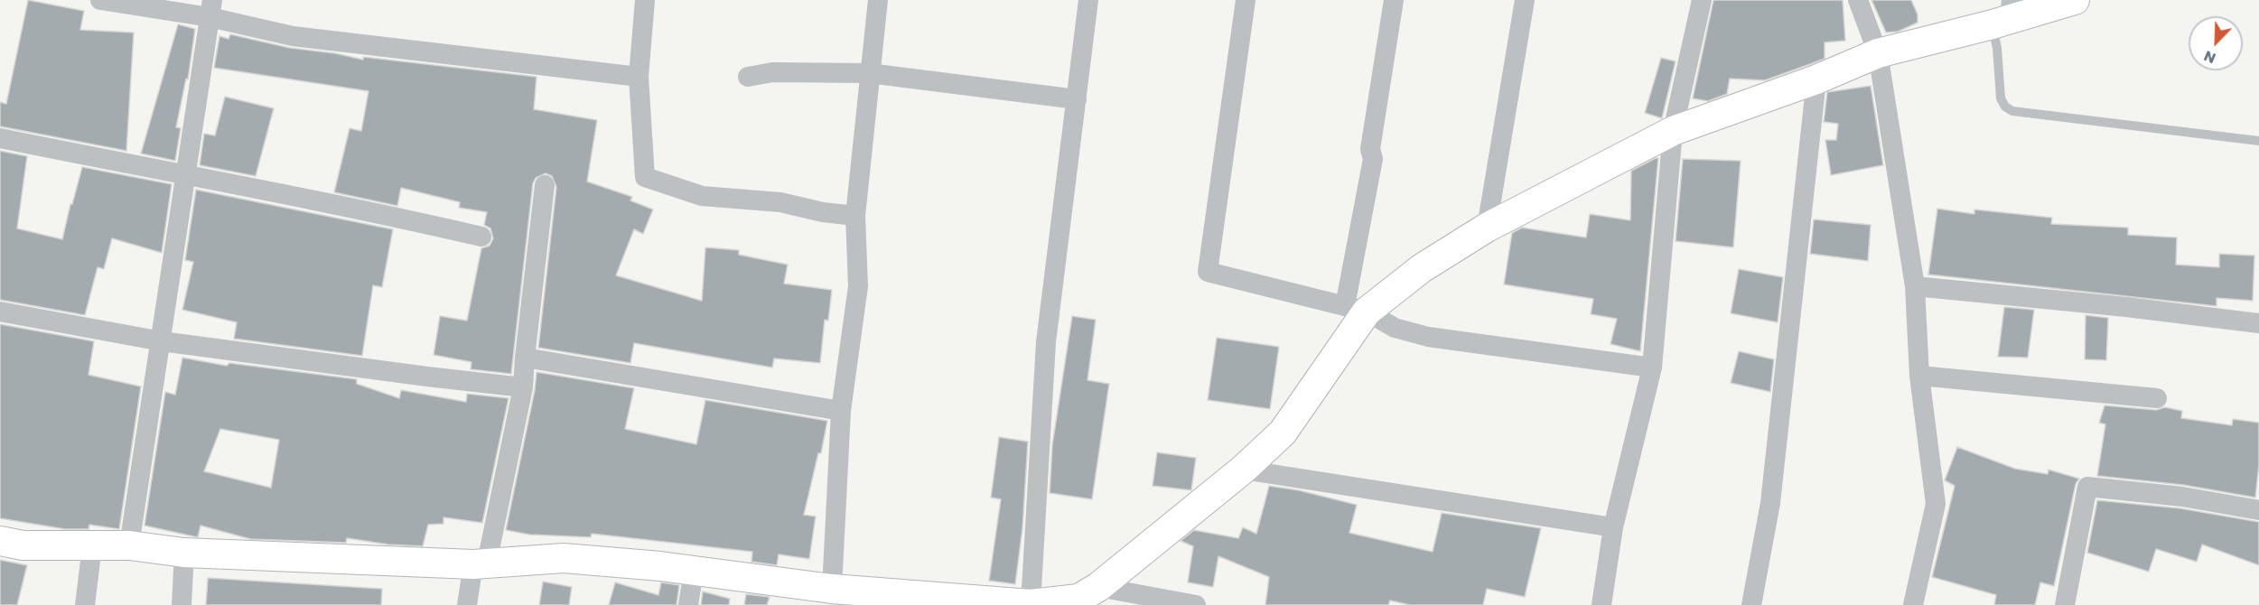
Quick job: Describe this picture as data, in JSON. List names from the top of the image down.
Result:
{
  "north": "bottom left"
}
